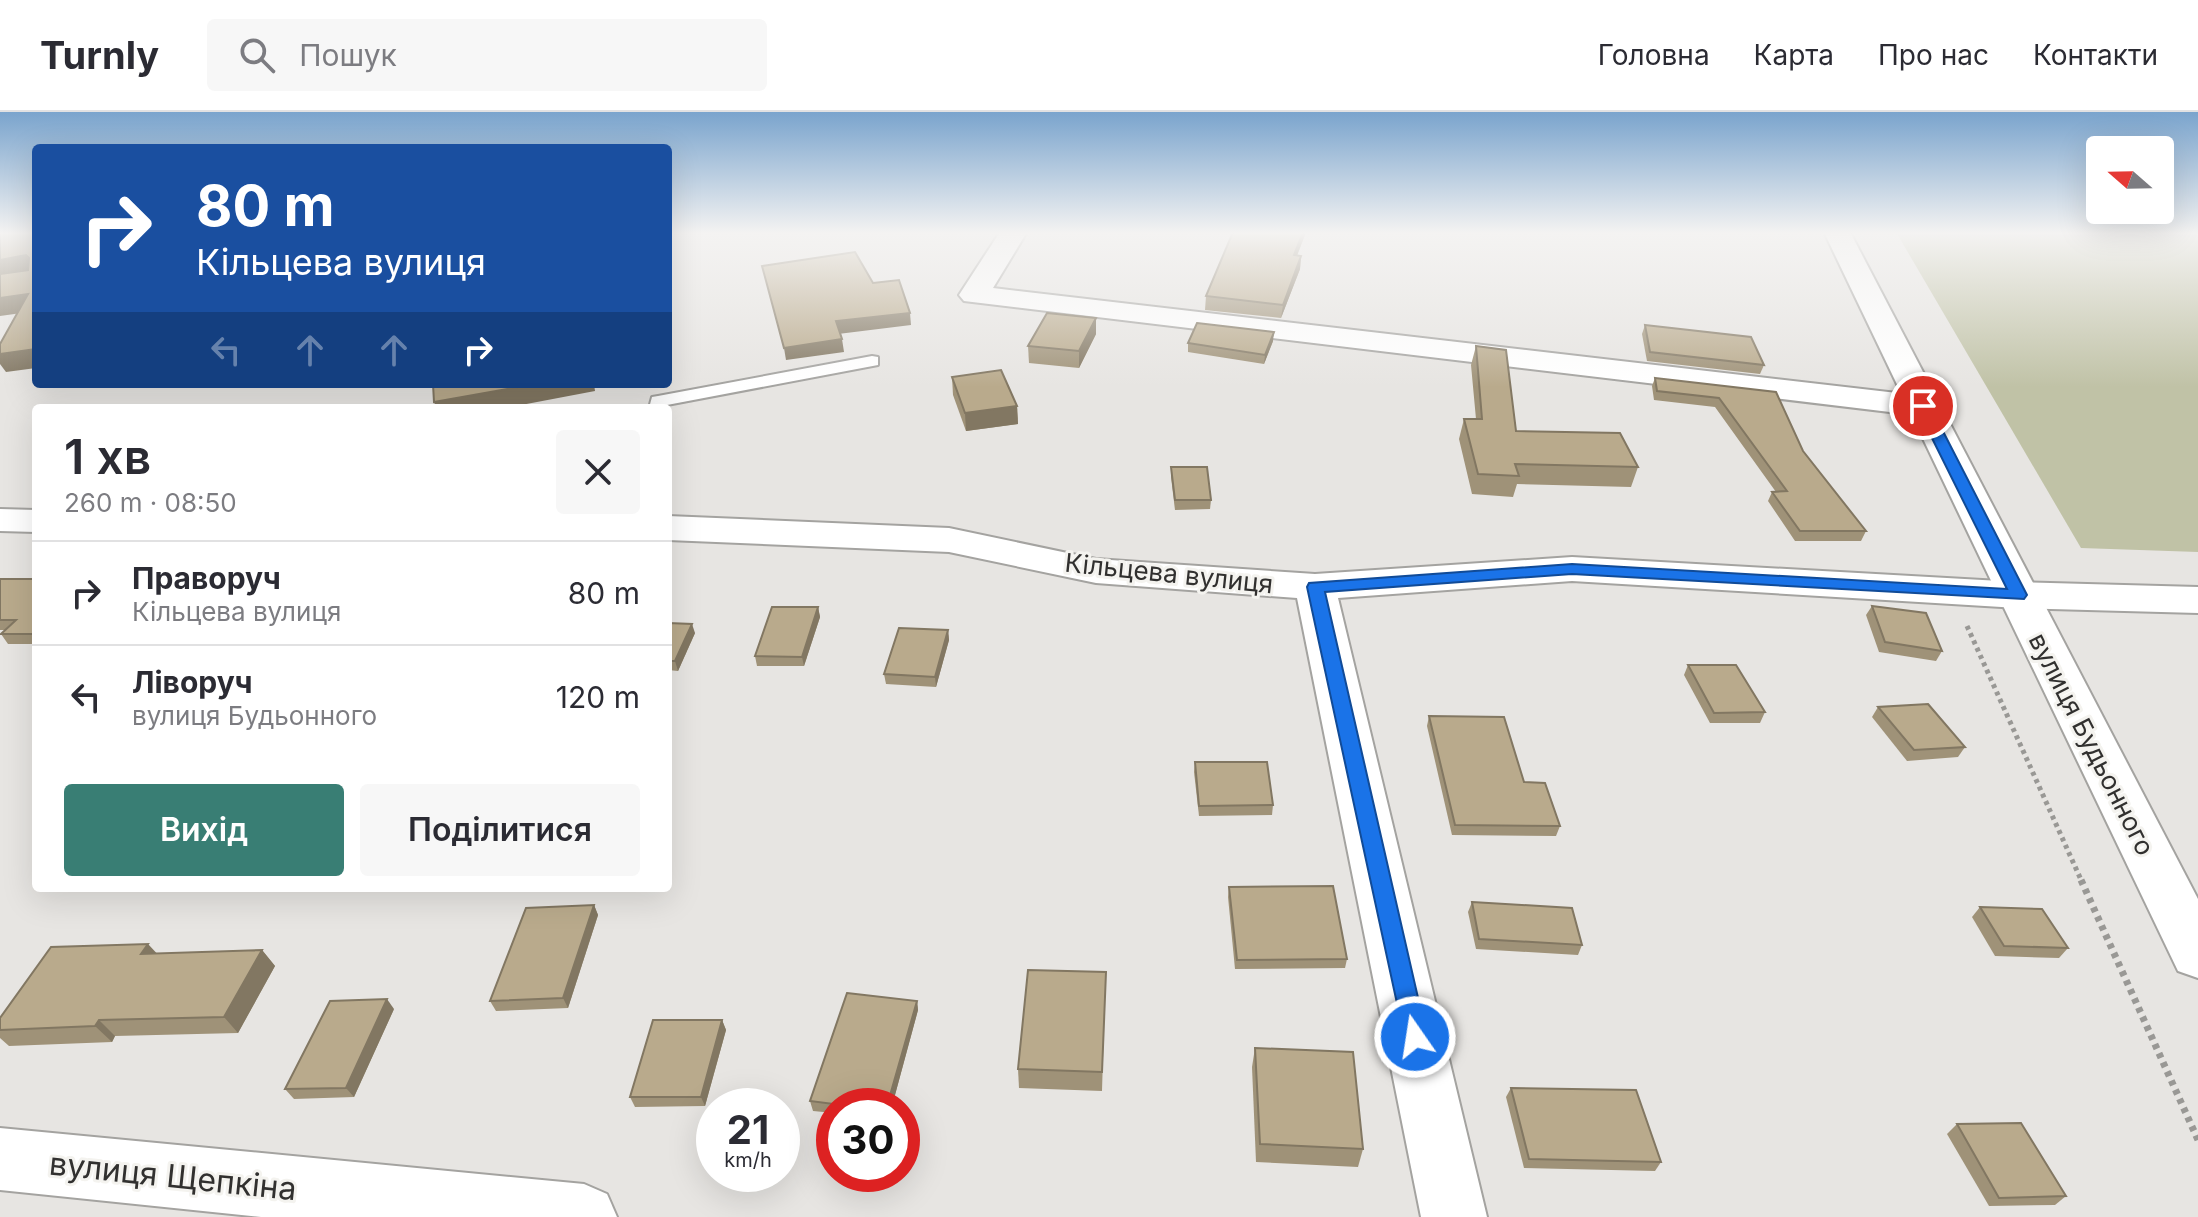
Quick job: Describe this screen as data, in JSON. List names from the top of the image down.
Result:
{
  "streets": {
    "street": ["Кільцева вулиця", "вулиця Будьонного", "вулиця Щепкіна"]
  },
  "crossings": [
    ["Кільцева вулиця", "вулиця Будьонного"]
  ],
  "north": "left",
  "page": {
    "header": "Turnly",
    "search": "Пошук",
    "nav": [
      "Головна",
      "Карта",
      "Про нас",
      "Контакти"
    ],
    "turn": ["80 m", "Кільцева вулиця"],
    "heading": ["1 хв", "260 m · 08:50"],
    "list": [
      {
        "name": "Праворуч",
        "note": "Кільцева вулиця",
        "value": "80 m"
      },
      {
        "name": "Ліворуч",
        "note": "вулиця Будьонного",
        "value": "120 m"
      }
    ],
    "buttons": ["Вихід", "Поділитися"],
    "speed": "21 km/h",
    "limit": "30"
  }
}
